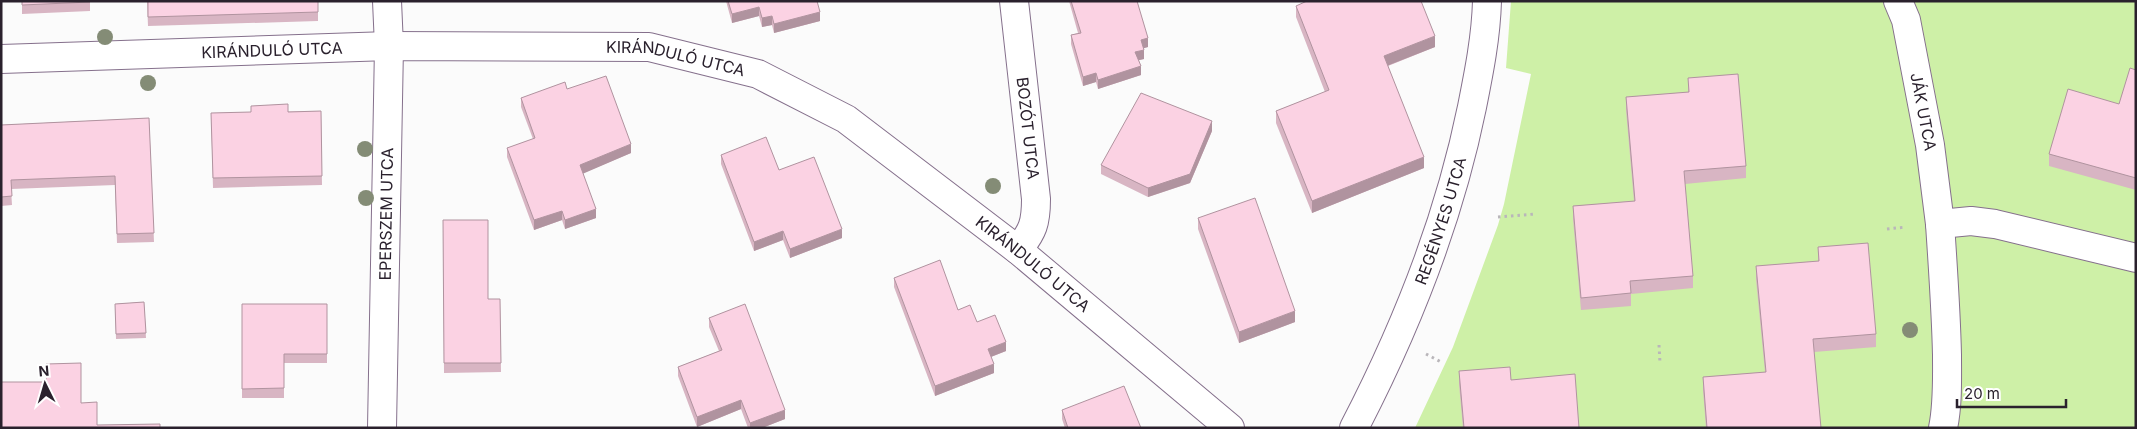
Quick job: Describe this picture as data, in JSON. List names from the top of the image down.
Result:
{
  "streets": {
    "street": [
      "KIRÁNDULÓ UTCA",
      "JÁK UTCA",
      "BOZÓT UTCA",
      "EPERSZEM UTCA",
      "REGÉNYES UTCA"
    ]
  },
  "crossings": [
    ["KIRÁNDULÓ UTCA", "BOZÓT UTCA"],
    ["KIRÁNDULÓ UTCA", "EPERSZEM UTCA"]
  ],
  "scale_bar": "20 m",
  "north": "top"
}
